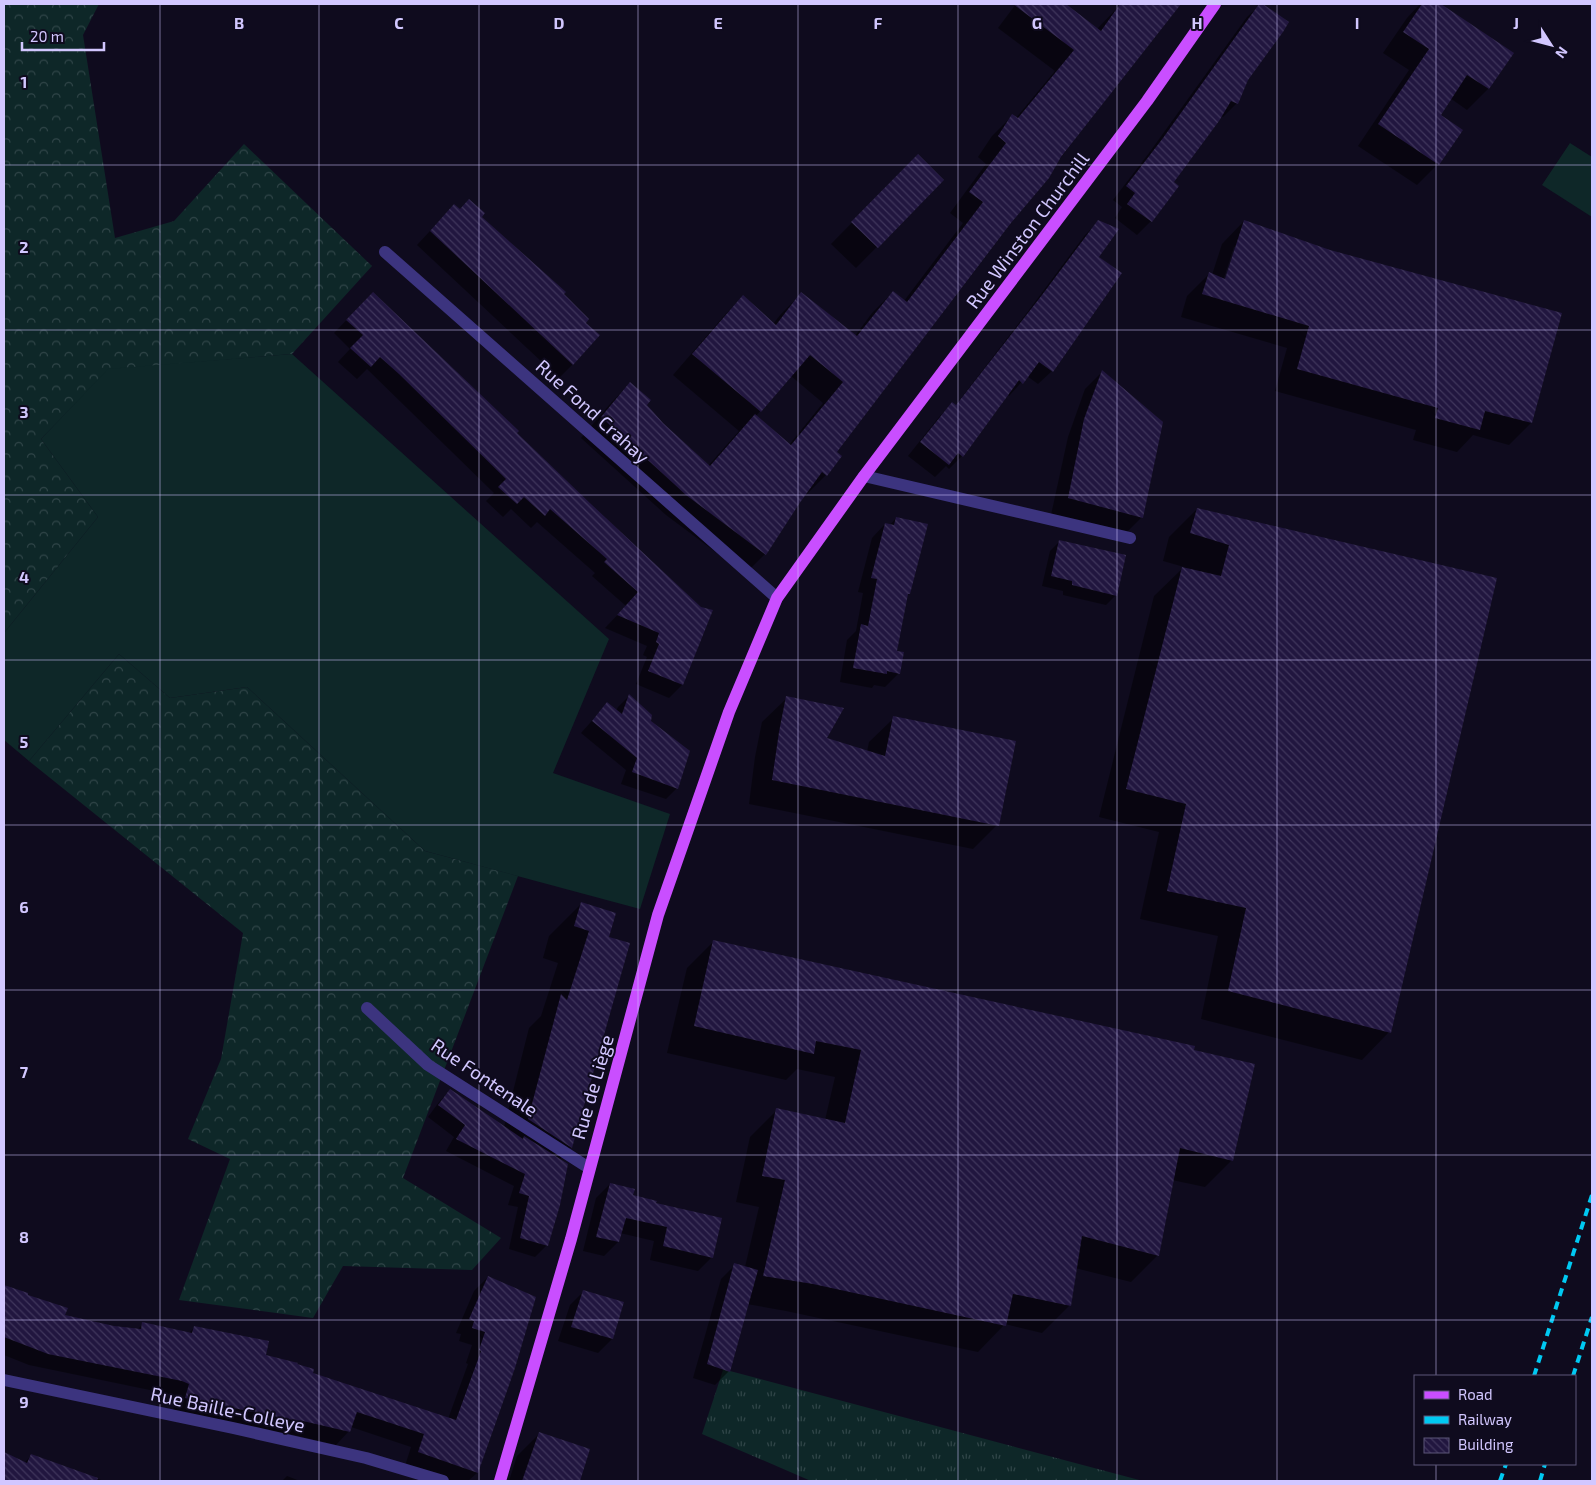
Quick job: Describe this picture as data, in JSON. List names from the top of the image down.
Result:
{
  "streets": {
    "main road": ["Rue Winston Churchill", "Rue de Liège"],
    "street": ["Rue Fond Crahay", "Rue Fontenale", "Rue Baille-Colleye"]
  },
  "crossings": [
    ["Rue Winston Churchill", "Rue Fond Crahay"],
    ["Rue Winston Churchill", "Rue de Liège"],
    ["Rue Fontenale", "Rue de Liège"]
  ],
  "legend": ["Road", "Railway", "Building"],
  "scale_bar": "20 m",
  "north": "bottom right",
  "grid": {
    "columns": [
      "B",
      "C",
      "D",
      "E",
      "F",
      "G",
      "H",
      "I",
      "J"
    ],
    "rows": [
      "1",
      "2",
      "3",
      "4",
      "5",
      "6",
      "7",
      "8",
      "9"
    ]
  }
}
